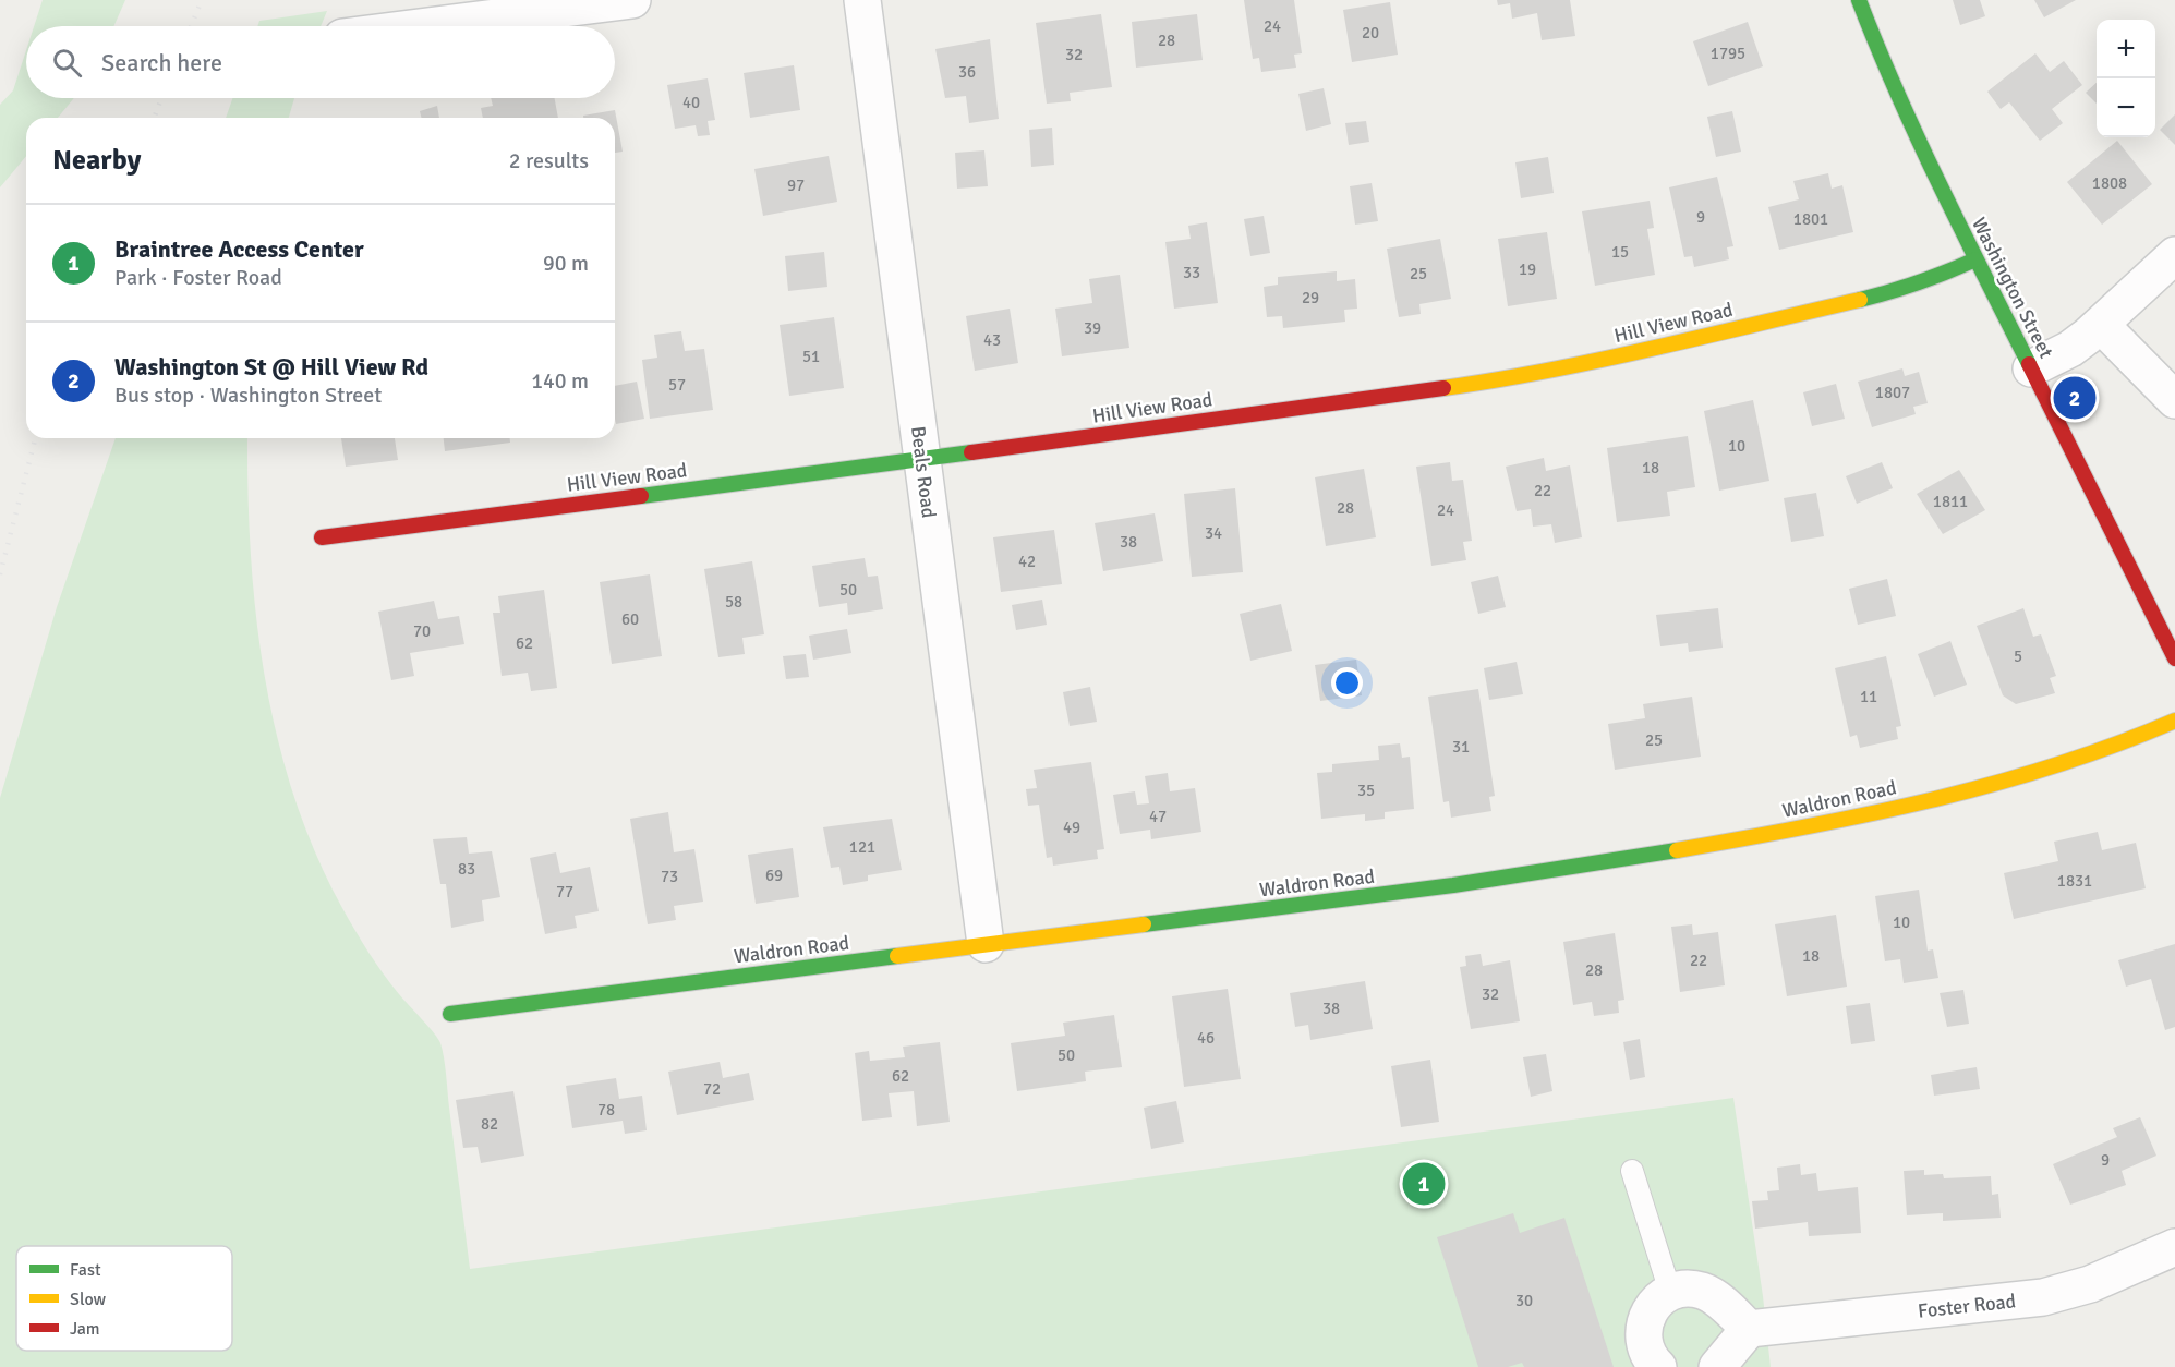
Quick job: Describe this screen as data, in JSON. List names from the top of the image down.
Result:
{
  "streets": {
    "street": [
      "Washington Street",
      "Hill View Road",
      "Beals Road",
      "Waldron Road",
      "Foster Road"
    ]
  },
  "crossings": [
    ["Washington Street", "Hill View Road"],
    ["Hill View Road", "Beals Road"],
    ["Beals Road", "Waldron Road"]
  ],
  "house_numbers": [
    "24",
    "20",
    "28",
    "1795",
    "32",
    "36",
    "40",
    "1808",
    "97",
    "9",
    "1801",
    "15",
    "19",
    "33",
    "25",
    "29",
    "39",
    "43",
    "51",
    "57",
    "1807",
    "10",
    "18",
    "22",
    "1811",
    "28",
    "24",
    "34",
    "38",
    "42",
    "50",
    "58",
    "60",
    "70",
    "62",
    "5",
    "11",
    "25",
    "31",
    "35",
    "47",
    "49",
    "121",
    "83",
    "69",
    "73",
    "1831",
    "77",
    "10",
    "18",
    "22",
    "28",
    "32",
    "38",
    "46",
    "50",
    "62",
    "72",
    "78",
    "82",
    "9",
    "30"
  ],
  "legend": ["Fast", "Slow", "Jam"],
  "page": {
    "map_buttons": ["+", "−"],
    "search": "Search here",
    "heading": ["Nearby", "2 results"],
    "list": [
      {
        "mark": "1",
        "name": "Braintree Access Center",
        "note": "Park · Foster Road",
        "value": "90 m"
      },
      {
        "mark": "2",
        "name": "Washington St @ Hill View Rd",
        "note": "Bus stop · Washington Street",
        "value": "140 m"
      }
    ],
    "pins": ["2", "1"]
  }
}
